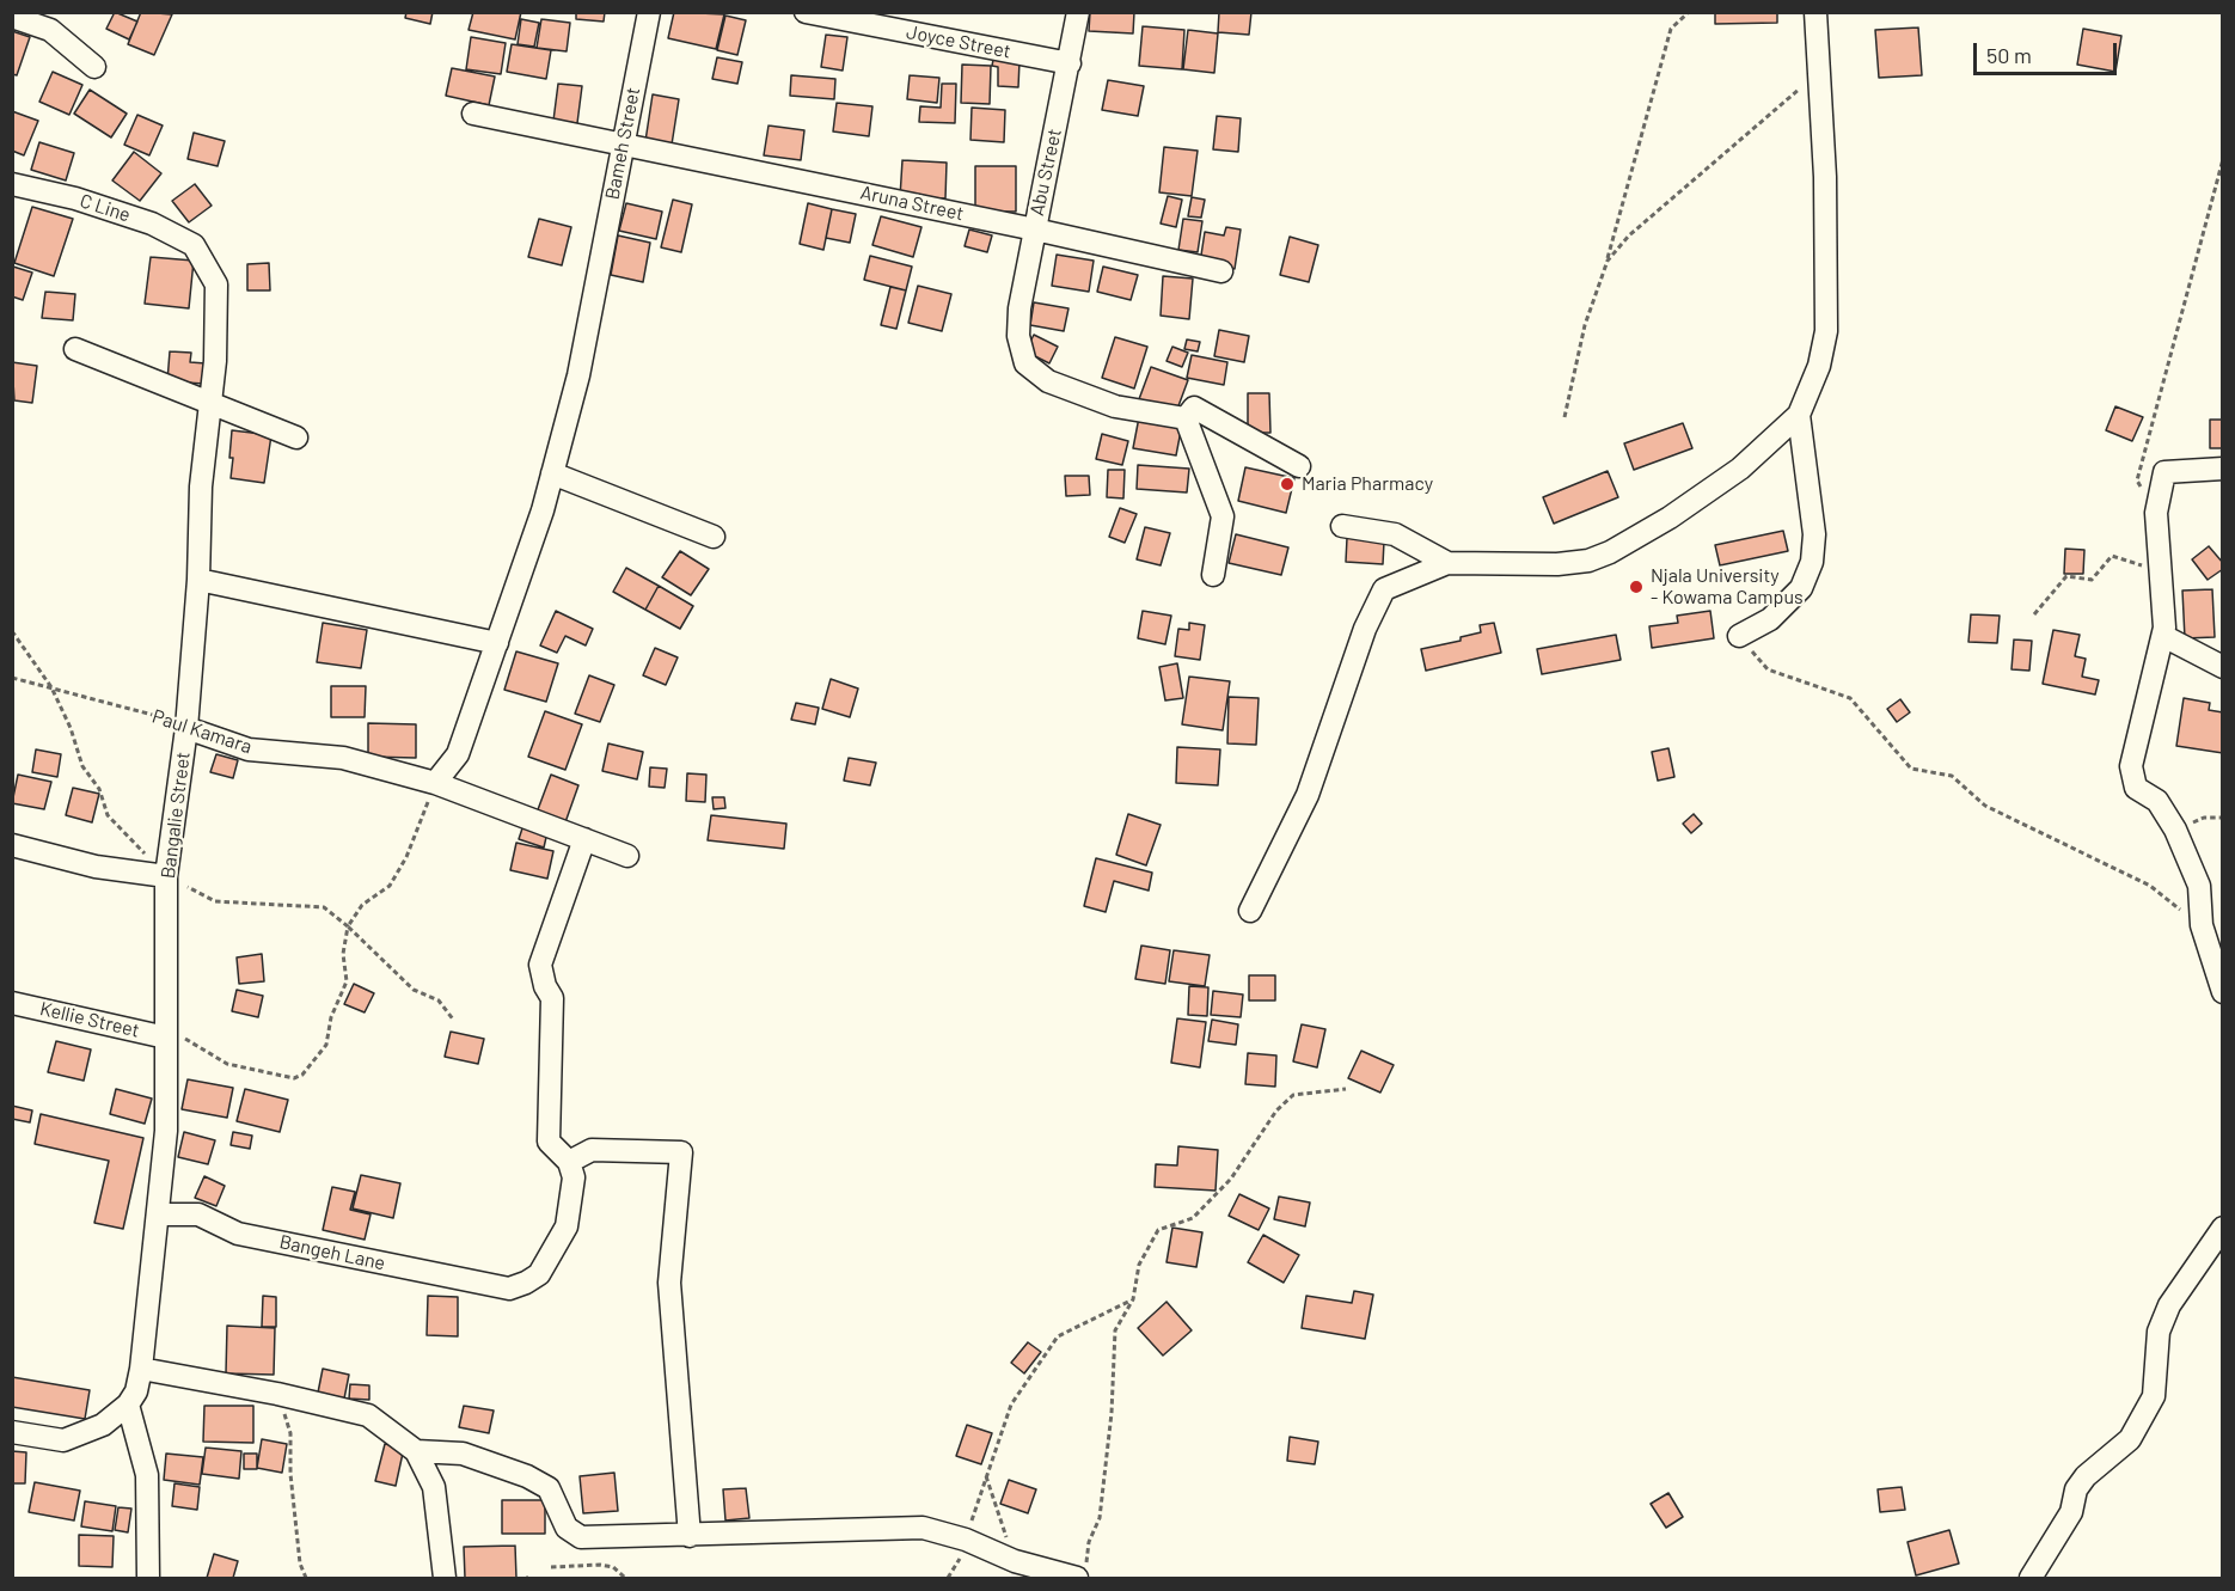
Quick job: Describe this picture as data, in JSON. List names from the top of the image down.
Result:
{
  "streets": {
    "street": [
      "Joyce Street",
      "Bameh Street",
      "Abu Street",
      "Aruna Street",
      "C Line",
      "Paul Kamara",
      "Bangalie Street",
      "Kellie Street",
      "Bangeh Lane"
    ]
  },
  "crossings": [
    ["Joyce Street", "Abu Street"],
    ["Bameh Street", "Aruna Street"],
    ["Bameh Street", "Paul Kamara"],
    ["Abu Street", "Aruna Street"],
    ["C Line", "Bangalie Street"],
    ["Paul Kamara", "Bangalie Street"],
    ["Bangalie Street", "Kellie Street"],
    ["Bangalie Street", "Bangeh Lane"]
  ],
  "places": ["Maria Pharmacy", "Njala University - Kowama Campus"],
  "scale_bar": "50 m"
}
